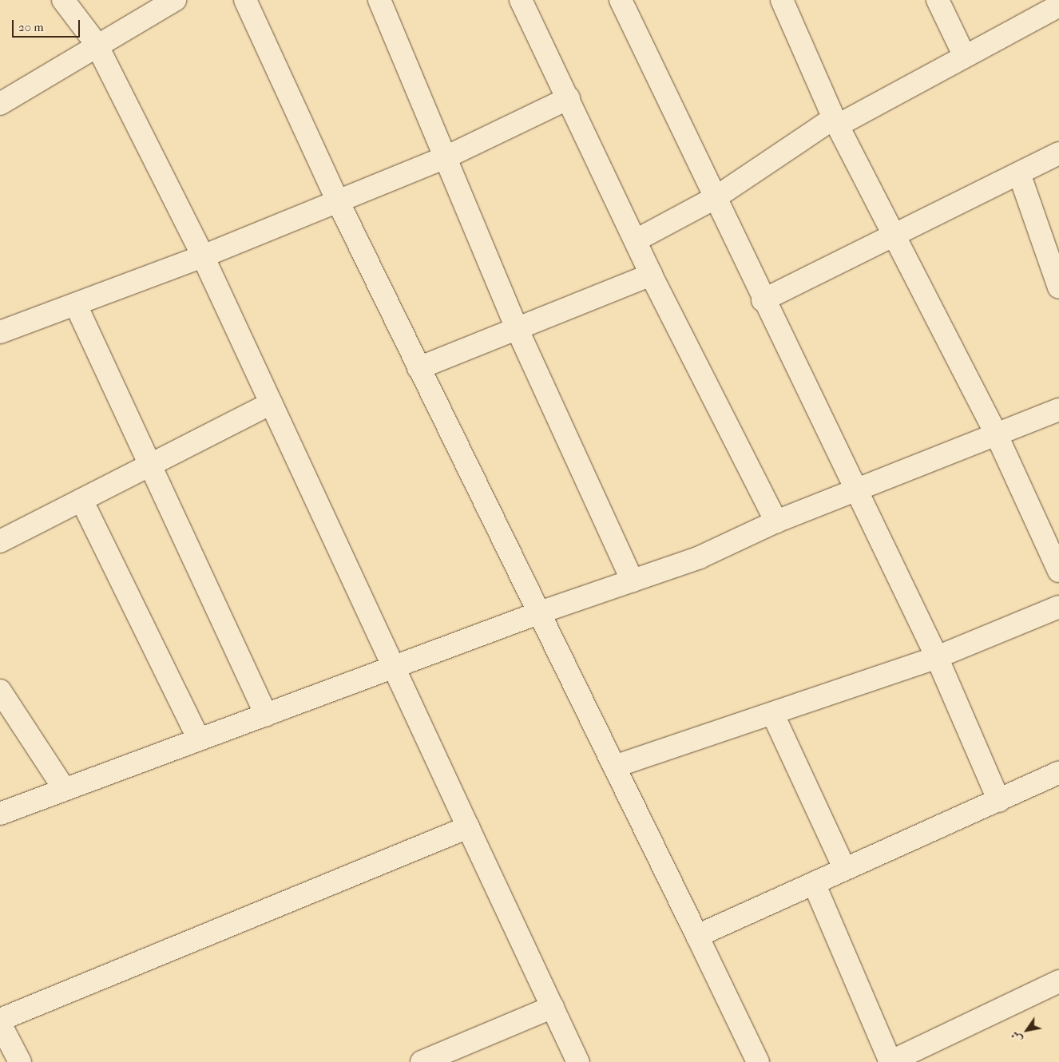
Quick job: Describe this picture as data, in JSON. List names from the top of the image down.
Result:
{
  "scale_bar": "20 m",
  "north": "bottom left"
}
